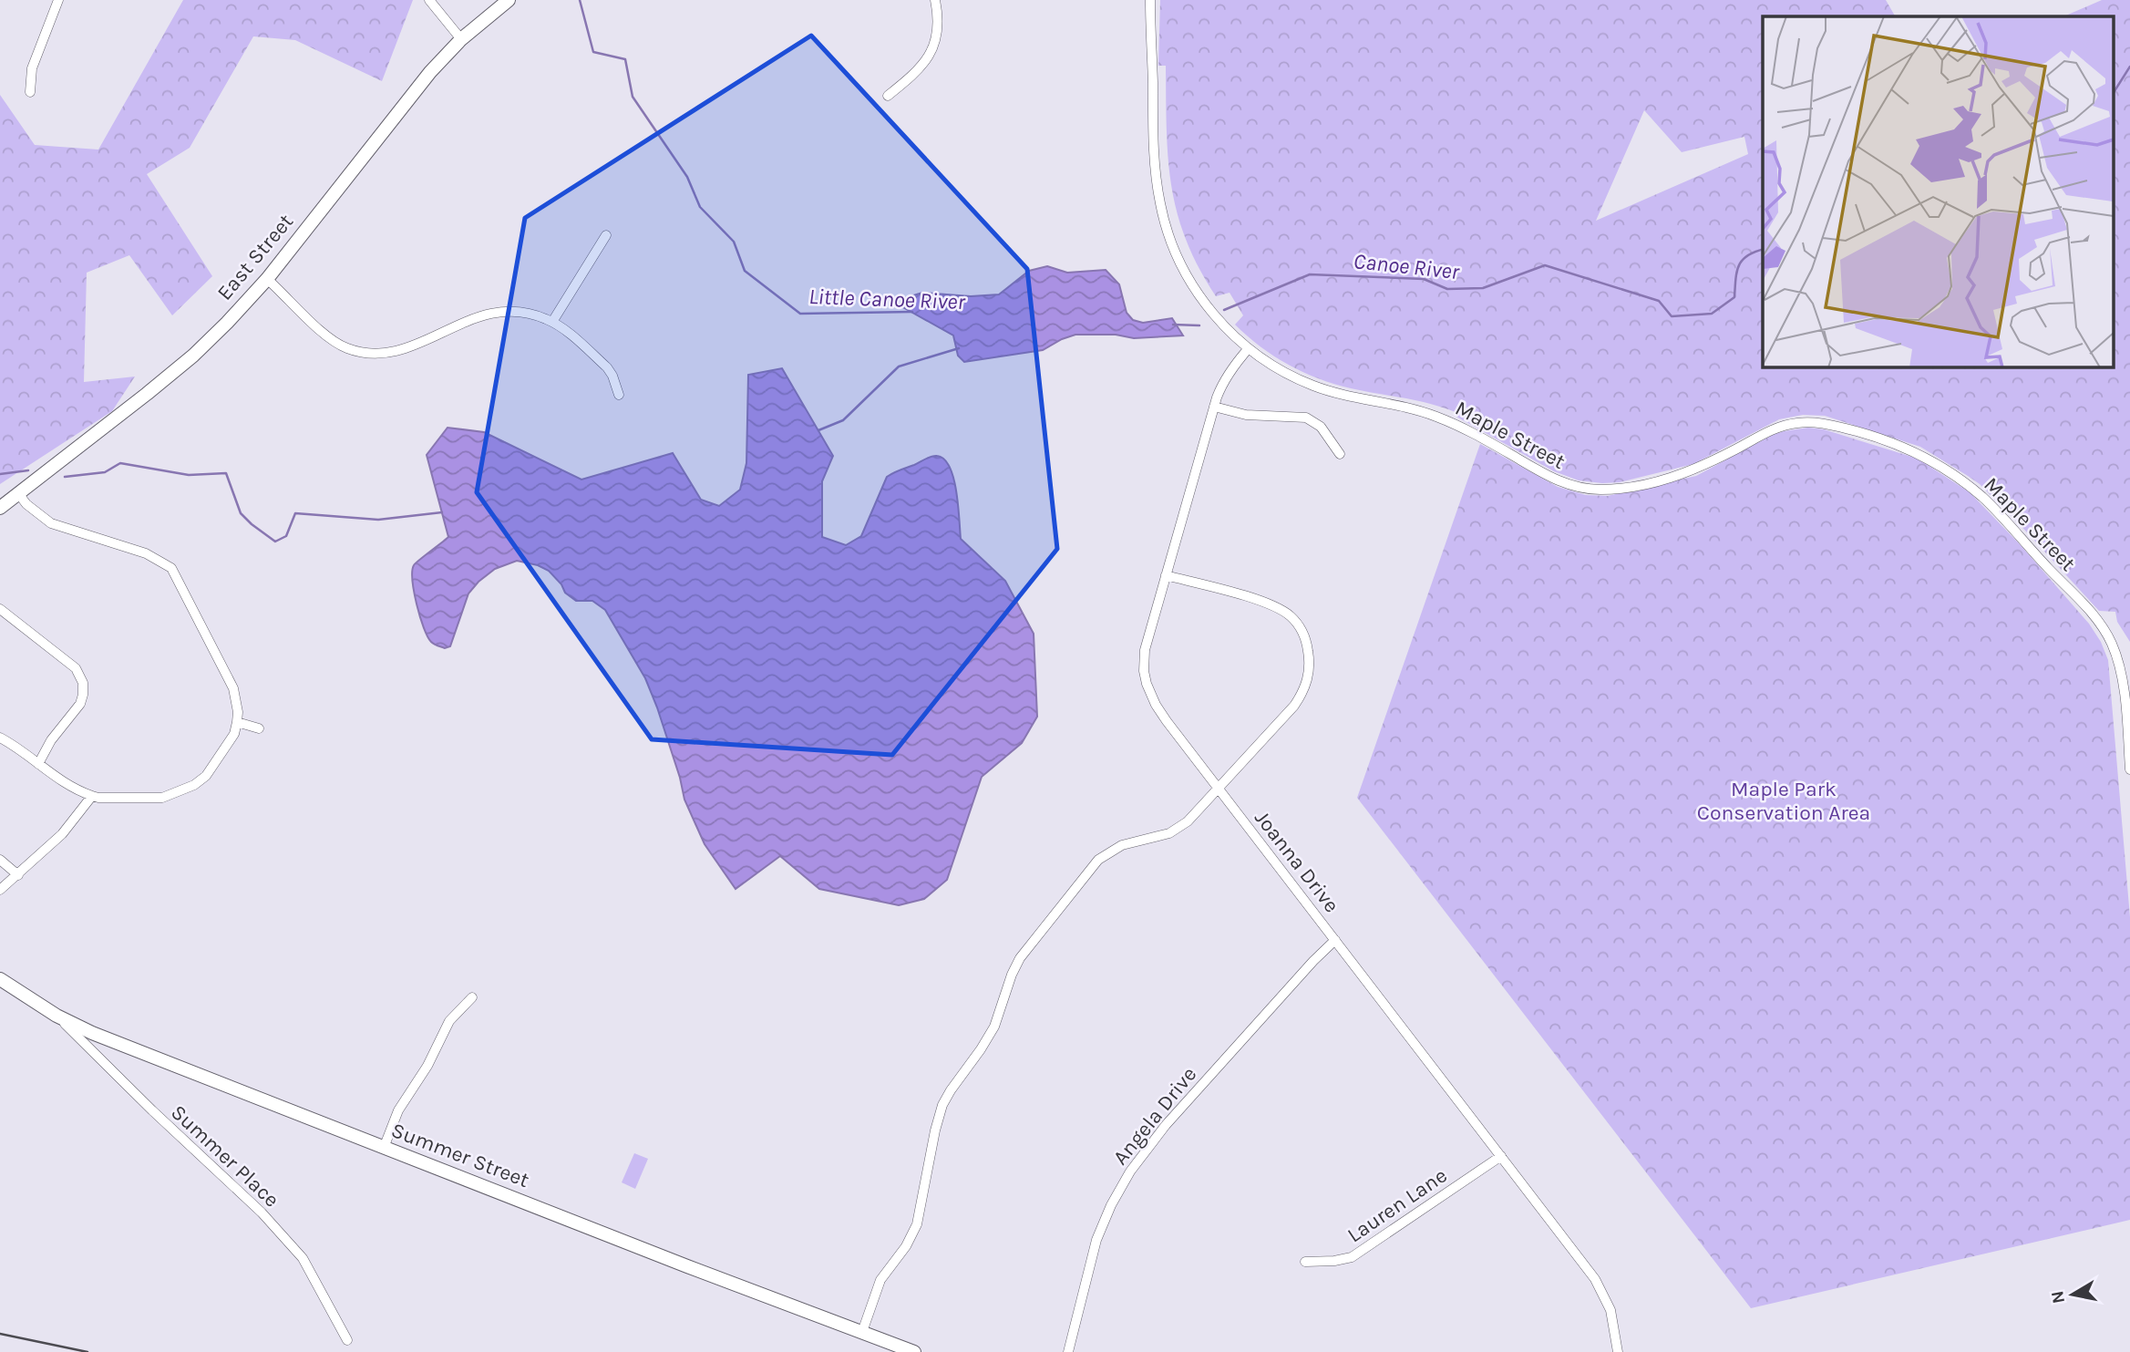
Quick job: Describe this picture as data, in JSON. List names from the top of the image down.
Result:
{
  "streets": {
    "main road": ["East Street", "Summer Street"],
    "street": [
      "Maple Street",
      "Joanna Drive",
      "Angela Drive",
      "Summer Place",
      "Lauren Lane"
    ]
  },
  "crossings": [
    ["Maple Street", "Joanna Drive"],
    ["Joanna Drive", "Angela Drive"],
    ["Joanna Drive", "Lauren Lane"],
    ["Summer Street", "Summer Place"]
  ],
  "water": ["Canoe River", "Little Canoe River"],
  "parks": ["Maple Park Conservation Area"],
  "north": "left"
}
